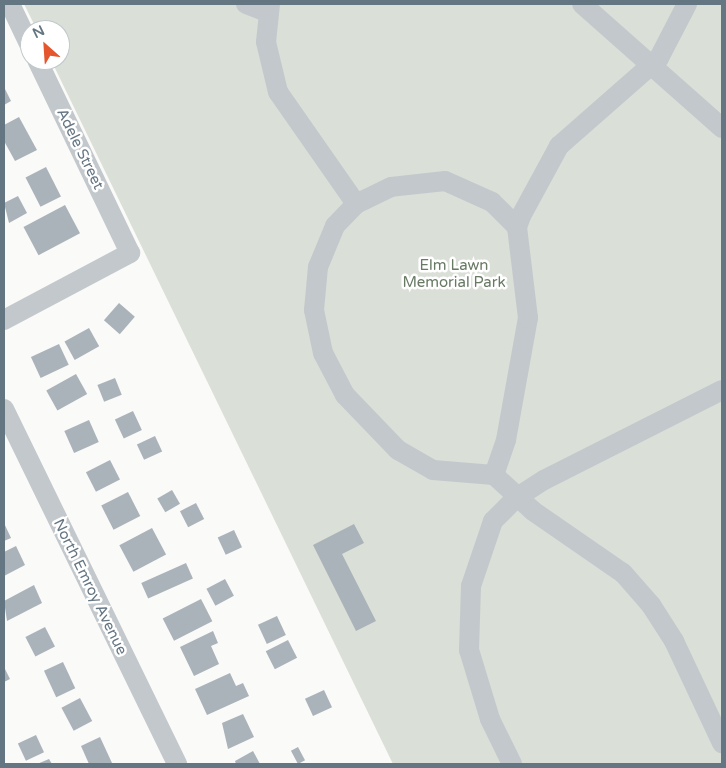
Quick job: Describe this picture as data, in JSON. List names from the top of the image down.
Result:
{
  "streets": {
    "street": ["Adele Street", "North Emroy Avenue"]
  },
  "parks": ["Elm Lawn Memorial Park"],
  "north": "top left"
}
